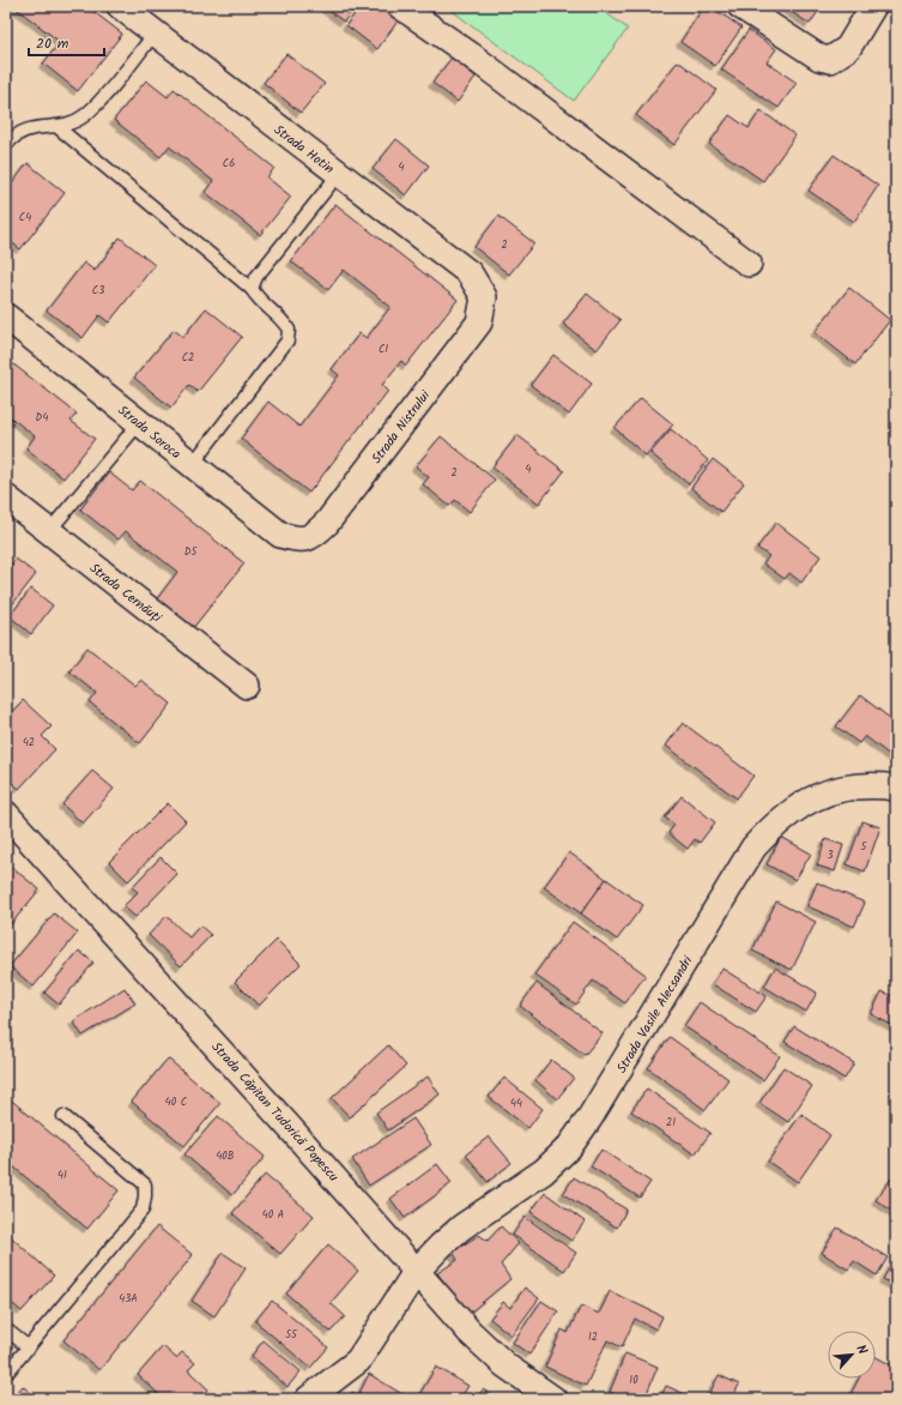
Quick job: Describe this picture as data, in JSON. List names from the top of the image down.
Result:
{
  "streets": {
    "street": [
      "Strada Hotin",
      "Strada Nistrului",
      "Strada Soroca",
      "Strada Cernăuți",
      "Strada Vasile Alecsandri",
      "Strada Căpitan Tudorică Popescu"
    ]
  },
  "crossings": [
    ["Strada Hotin", "Strada Nistrului"],
    ["Strada Nistrului", "Strada Soroca"],
    ["Strada Vasile Alecsandri", "Strada Căpitan Tudorică Popescu"]
  ],
  "house_numbers": [
    "C6",
    "4",
    "C4",
    "2",
    "C3",
    "C1",
    "C2",
    "D4",
    "4",
    "2",
    "D5",
    "42",
    "5",
    "3",
    "40 C",
    "44",
    "21",
    "40B",
    "41",
    "40 A",
    "43A",
    "55",
    "12",
    "10"
  ],
  "scale_bar": "20 m",
  "north": "top right"
}
